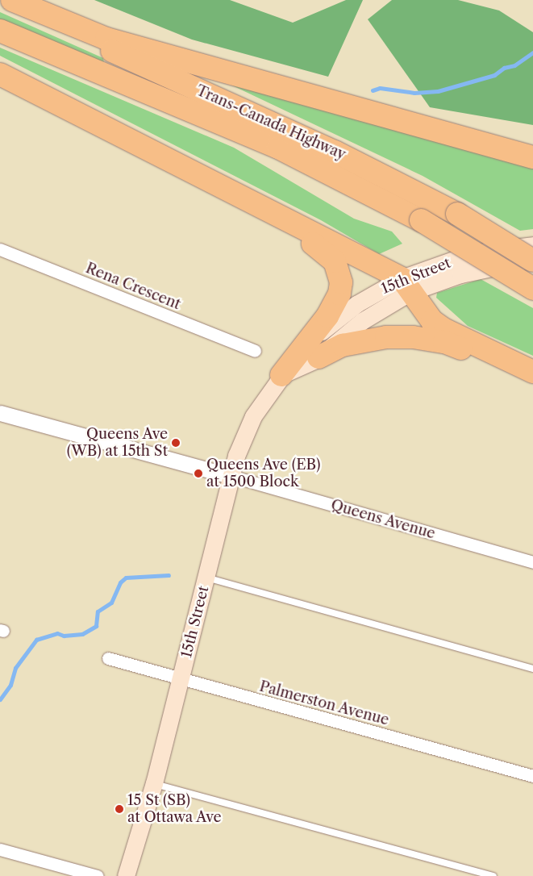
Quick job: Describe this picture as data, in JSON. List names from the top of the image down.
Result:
{
  "streets": {
    "highway": ["Trans-Canada Highway"],
    "main road": ["15th Street"],
    "street": ["Rena Crescent", "Queens Avenue", "Palmerston Avenue"]
  },
  "crossings": [
    ["Trans-Canada Highway", "15th Street"],
    ["15th Street", "Queens Avenue"],
    ["15th Street", "Palmerston Avenue"]
  ],
  "places": ["Queens Ave (WB) at 15th St", "Queens Ave (EB) at 1500 Block", "15 St (SB) at Ottawa Ave"]
}
